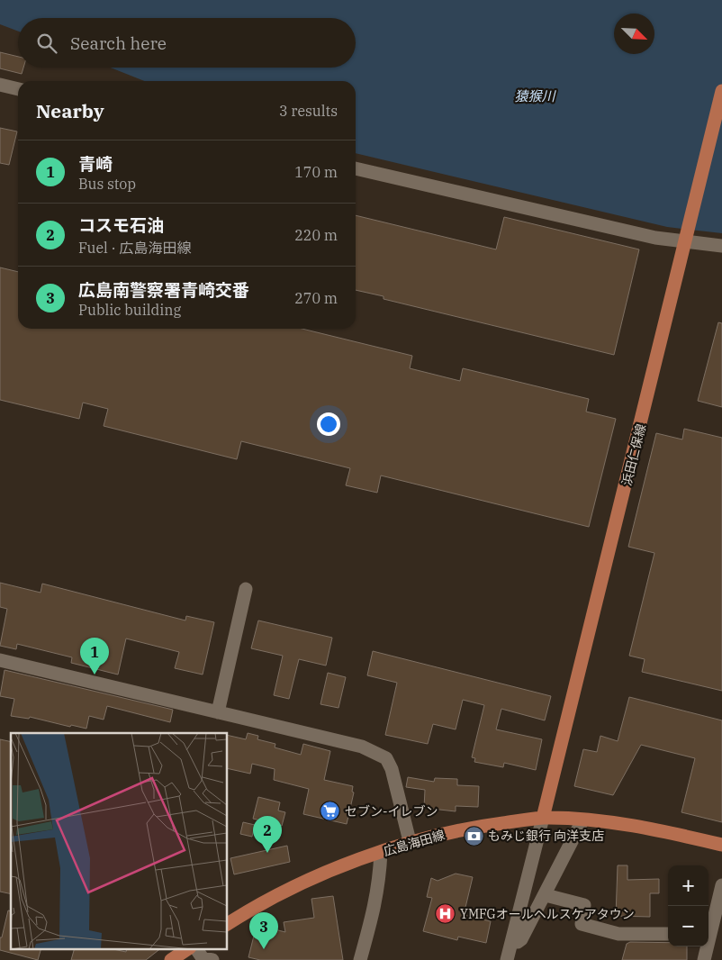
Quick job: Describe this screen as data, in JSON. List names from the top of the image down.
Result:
{
  "streets": {
    "main road": ["浜田仁保線", "広島海田線"]
  },
  "crossings": [
    ["浜田仁保線", "広島海田線"]
  ],
  "water": ["猿猴川"],
  "places": {
    "supermarket": ["セブン-イレブン"],
    "bank": ["もみじ銀行 向洋支店"],
    "hospital": ["YMFGオールヘルスケアタウン"]
  },
  "north": "bottom right",
  "page": {
    "search": "Search here",
    "heading": ["Nearby", "3 results"],
    "list": [
      {
        "mark": "1",
        "name": "青崎",
        "note": "Bus stop",
        "value": "170 m"
      },
      {
        "mark": "2",
        "name": "コスモ石油",
        "note": "Fuel · 広島海田線",
        "value": "220 m"
      },
      {
        "mark": "3",
        "name": "広島南警察署青崎交番",
        "note": "Public building",
        "value": "270 m"
      }
    ],
    "pins": ["1", "2", "3"],
    "map_buttons": ["+", "−"]
  }
}
